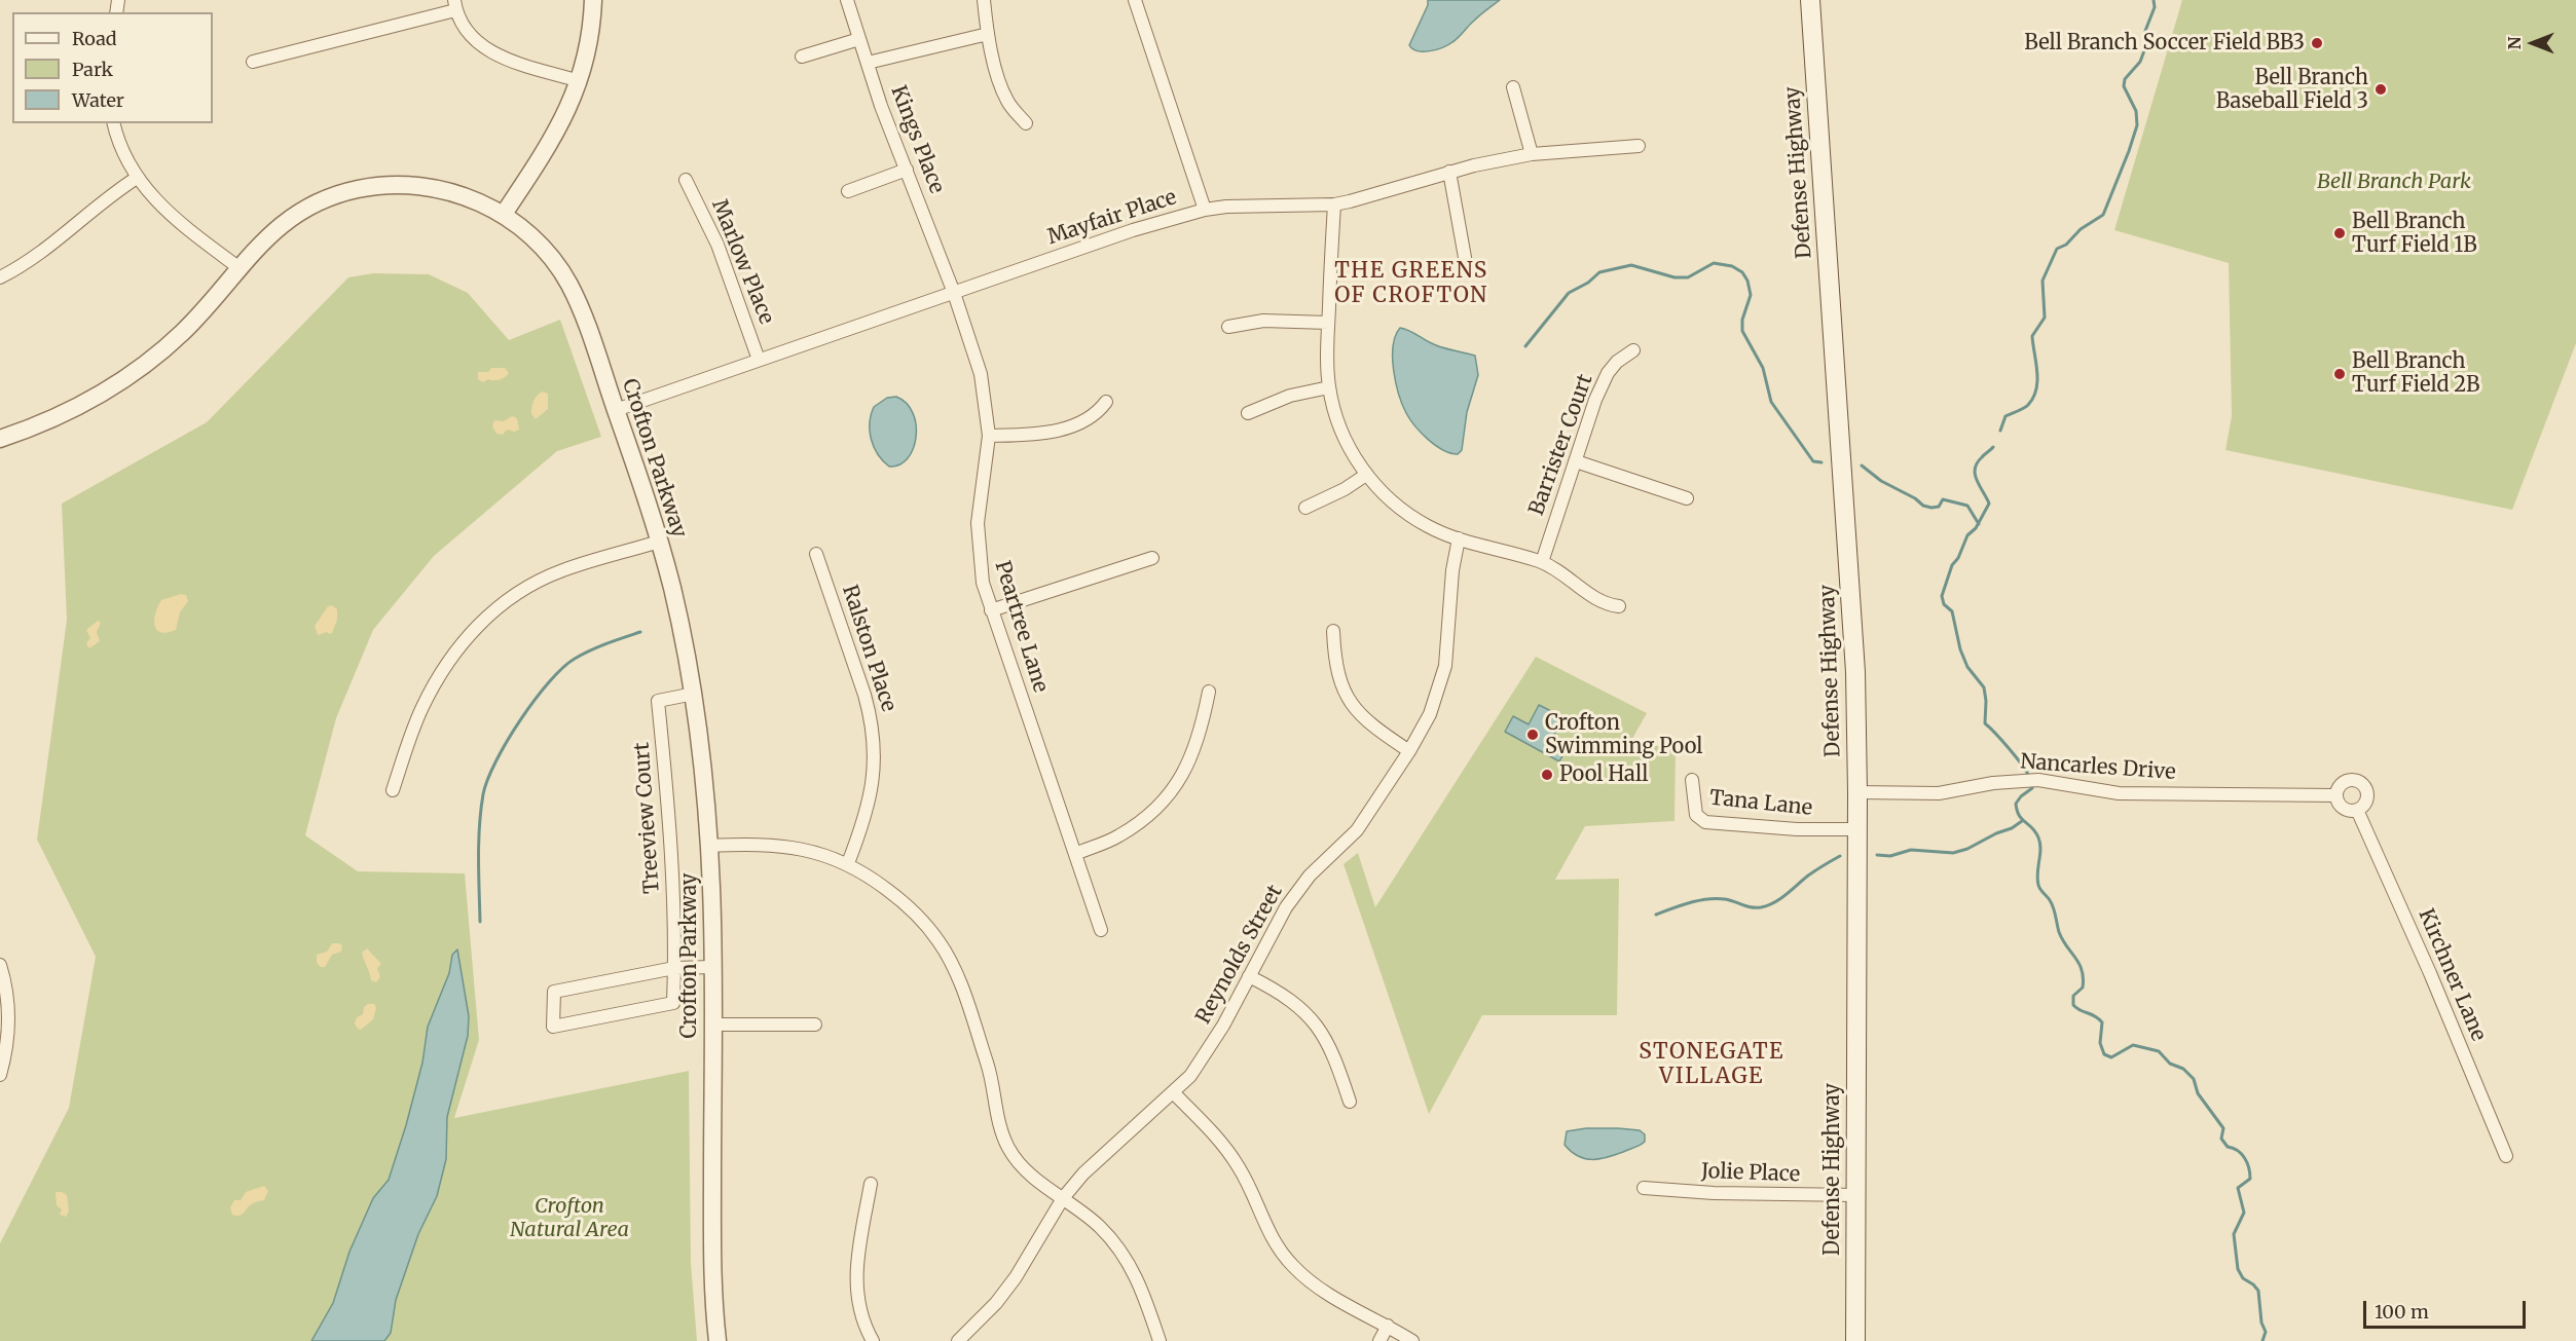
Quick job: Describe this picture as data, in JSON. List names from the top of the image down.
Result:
{
  "streets": {
    "main road": ["Defense Highway"],
    "street": [
      "Kings Place",
      "Mayfair Place",
      "Marlow Place",
      "Barrister Court",
      "Crofton Parkway",
      "Peartree Lane",
      "Ralston Place",
      "Nancarles Drive",
      "Tana Lane",
      "Treeview Court",
      "Reynolds Street",
      "Kirchner Lane",
      "Jolie Place"
    ]
  },
  "crossings": [
    ["Kings Place", "Mayfair Place"],
    ["Kings Place", "Peartree Lane"],
    ["Defense Highway", "Nancarles Drive"],
    ["Defense Highway", "Tana Lane"],
    ["Defense Highway", "Jolie Place"],
    ["Mayfair Place", "Marlow Place"],
    ["Mayfair Place", "Crofton Parkway"],
    ["Mayfair Place", "Peartree Lane"],
    ["Crofton Parkway", "Treeview Court"],
    ["Nancarles Drive", "Kirchner Lane"]
  ],
  "districts": ["THE GREENS OF CROFTON", "STONEGATE VILLAGE"],
  "parks": ["Bell Branch Park", "Crofton Natural Area"],
  "places": [
    "Bell Branch Soccer Field BB3",
    "Bell Branch Baseball Field 3",
    "Bell Branch Turf Field 1B",
    "Bell Branch Turf Field 2B",
    "Crofton Swimming Pool",
    "Pool Hall"
  ],
  "legend": ["Road", "Park", "Water"],
  "scale_bar": "100 m",
  "north": "left"
}
